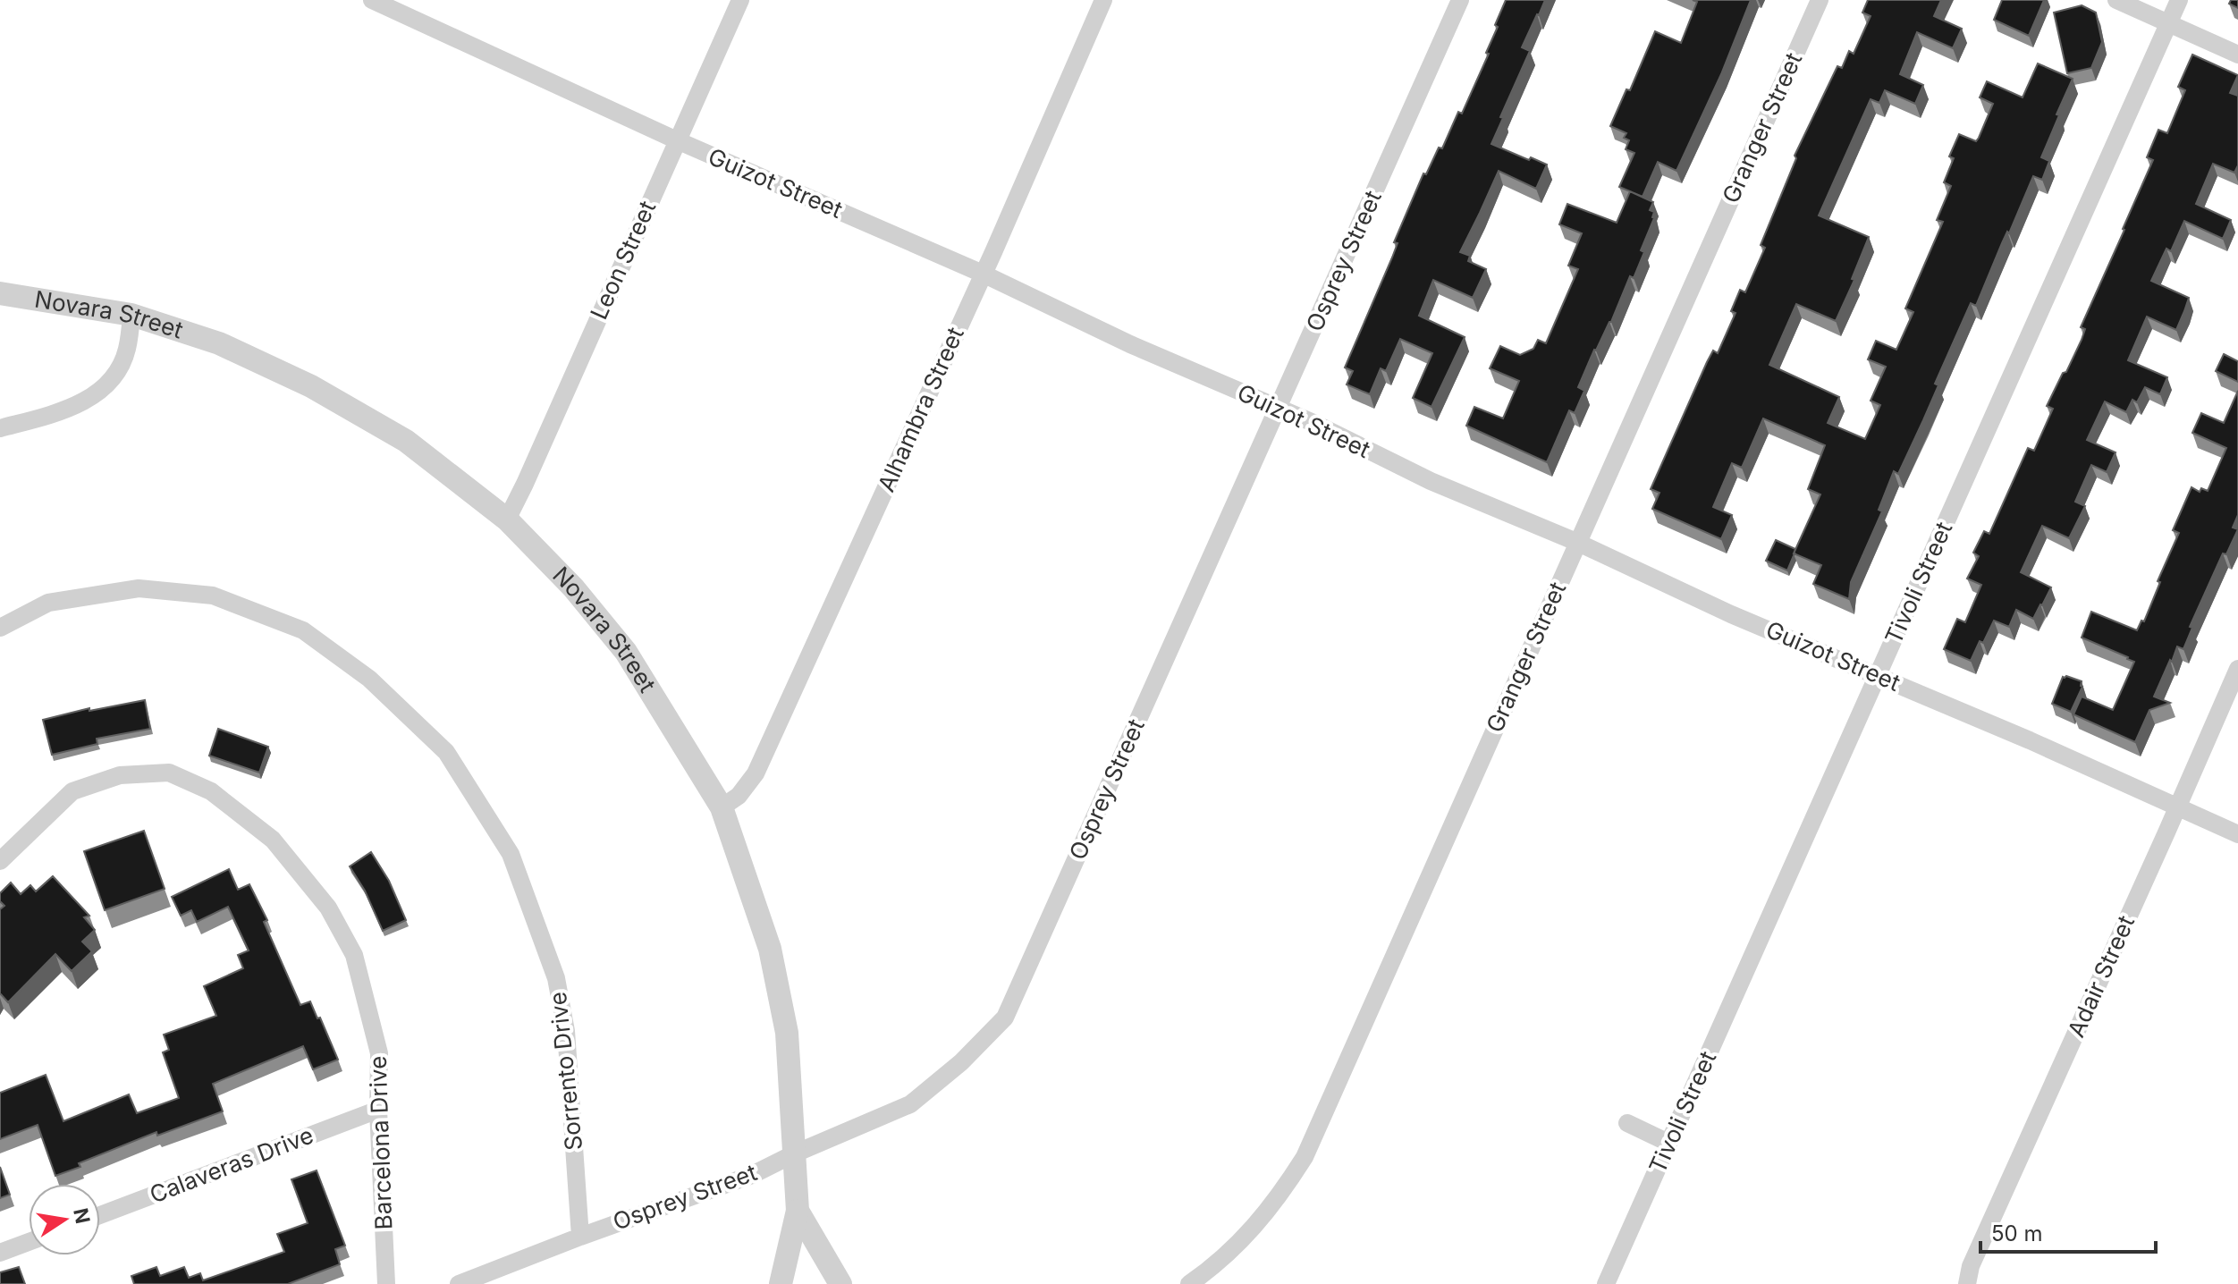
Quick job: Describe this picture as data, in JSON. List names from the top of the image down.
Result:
{
  "streets": {
    "street": [
      "Granger Street",
      "Guizot Street",
      "Leon Street",
      "Osprey Street",
      "Novara Street",
      "Alhambra Street",
      "Tivoli Street",
      "Adair Street",
      "Sorrento Drive",
      "Barcelona Drive",
      "Calaveras Drive"
    ]
  },
  "crossings": [
    ["Granger Street", "Guizot Street"],
    ["Guizot Street", "Leon Street"],
    ["Guizot Street", "Osprey Street"],
    ["Guizot Street", "Alhambra Street"],
    ["Guizot Street", "Tivoli Street"],
    ["Guizot Street", "Adair Street"],
    ["Leon Street", "Novara Street"],
    ["Osprey Street", "Novara Street"],
    ["Osprey Street", "Sorrento Drive"],
    ["Novara Street", "Alhambra Street"],
    ["Barcelona Drive", "Calaveras Drive"]
  ],
  "scale_bar": "50 m",
  "north": "right"
}
